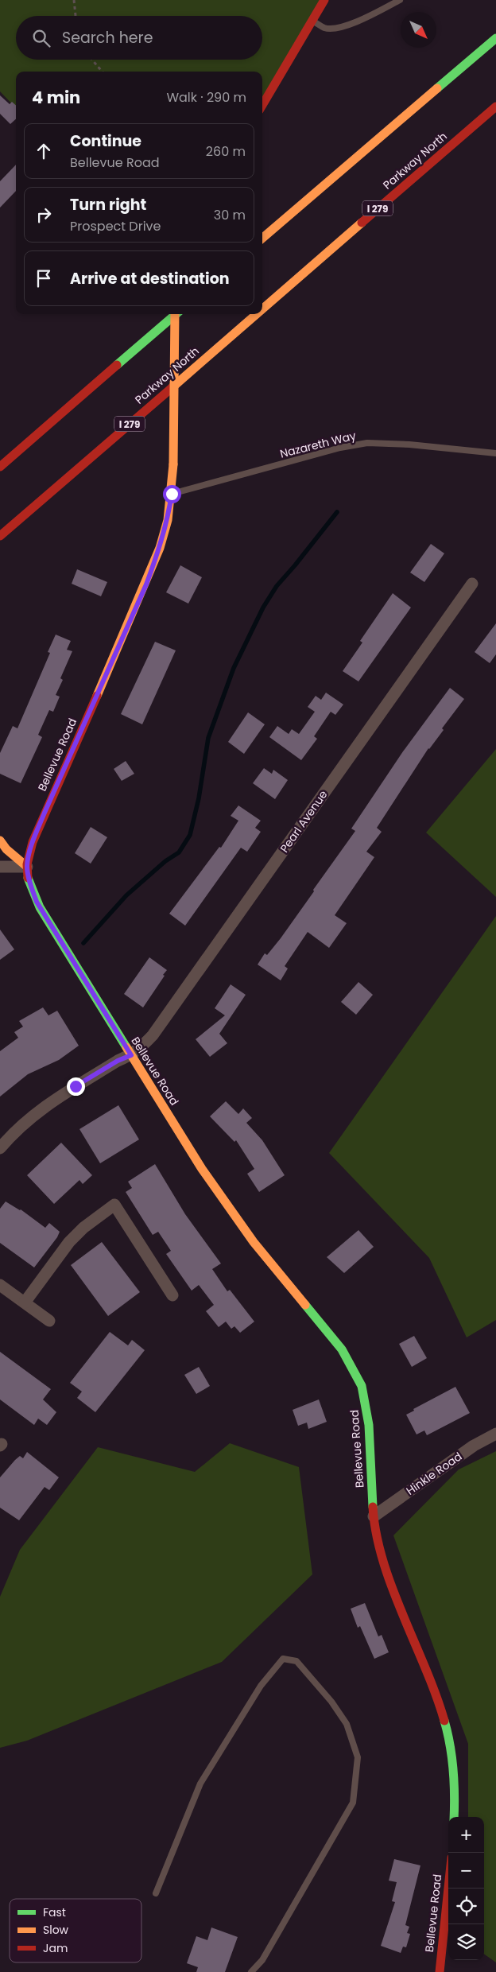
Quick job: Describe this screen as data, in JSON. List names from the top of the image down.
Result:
{
  "streets": {
    "main road": ["Parkway North", "I 279", "Bellevue Road"],
    "street": ["Pearl Avenue", "Hinkle Road"],
    "lane": ["Nazareth Way"]
  },
  "crossings": [
    ["Nazareth Way", "Bellevue Road"],
    ["Bellevue Road", "Pearl Avenue"],
    ["Bellevue Road", "Hinkle Road"]
  ],
  "legend": ["Fast", "Slow", "Jam"],
  "north": "bottom right",
  "page": {
    "search": "Search here",
    "heading": ["4 min", "Walk · 290 m"],
    "list": [
      ["Continue", "Bellevue Road", "260 m"],
      ["Turn right", "Prospect Drive", "30 m"],
      "Arrive at destination"
    ],
    "map_buttons": ["+", "−"]
  }
}
